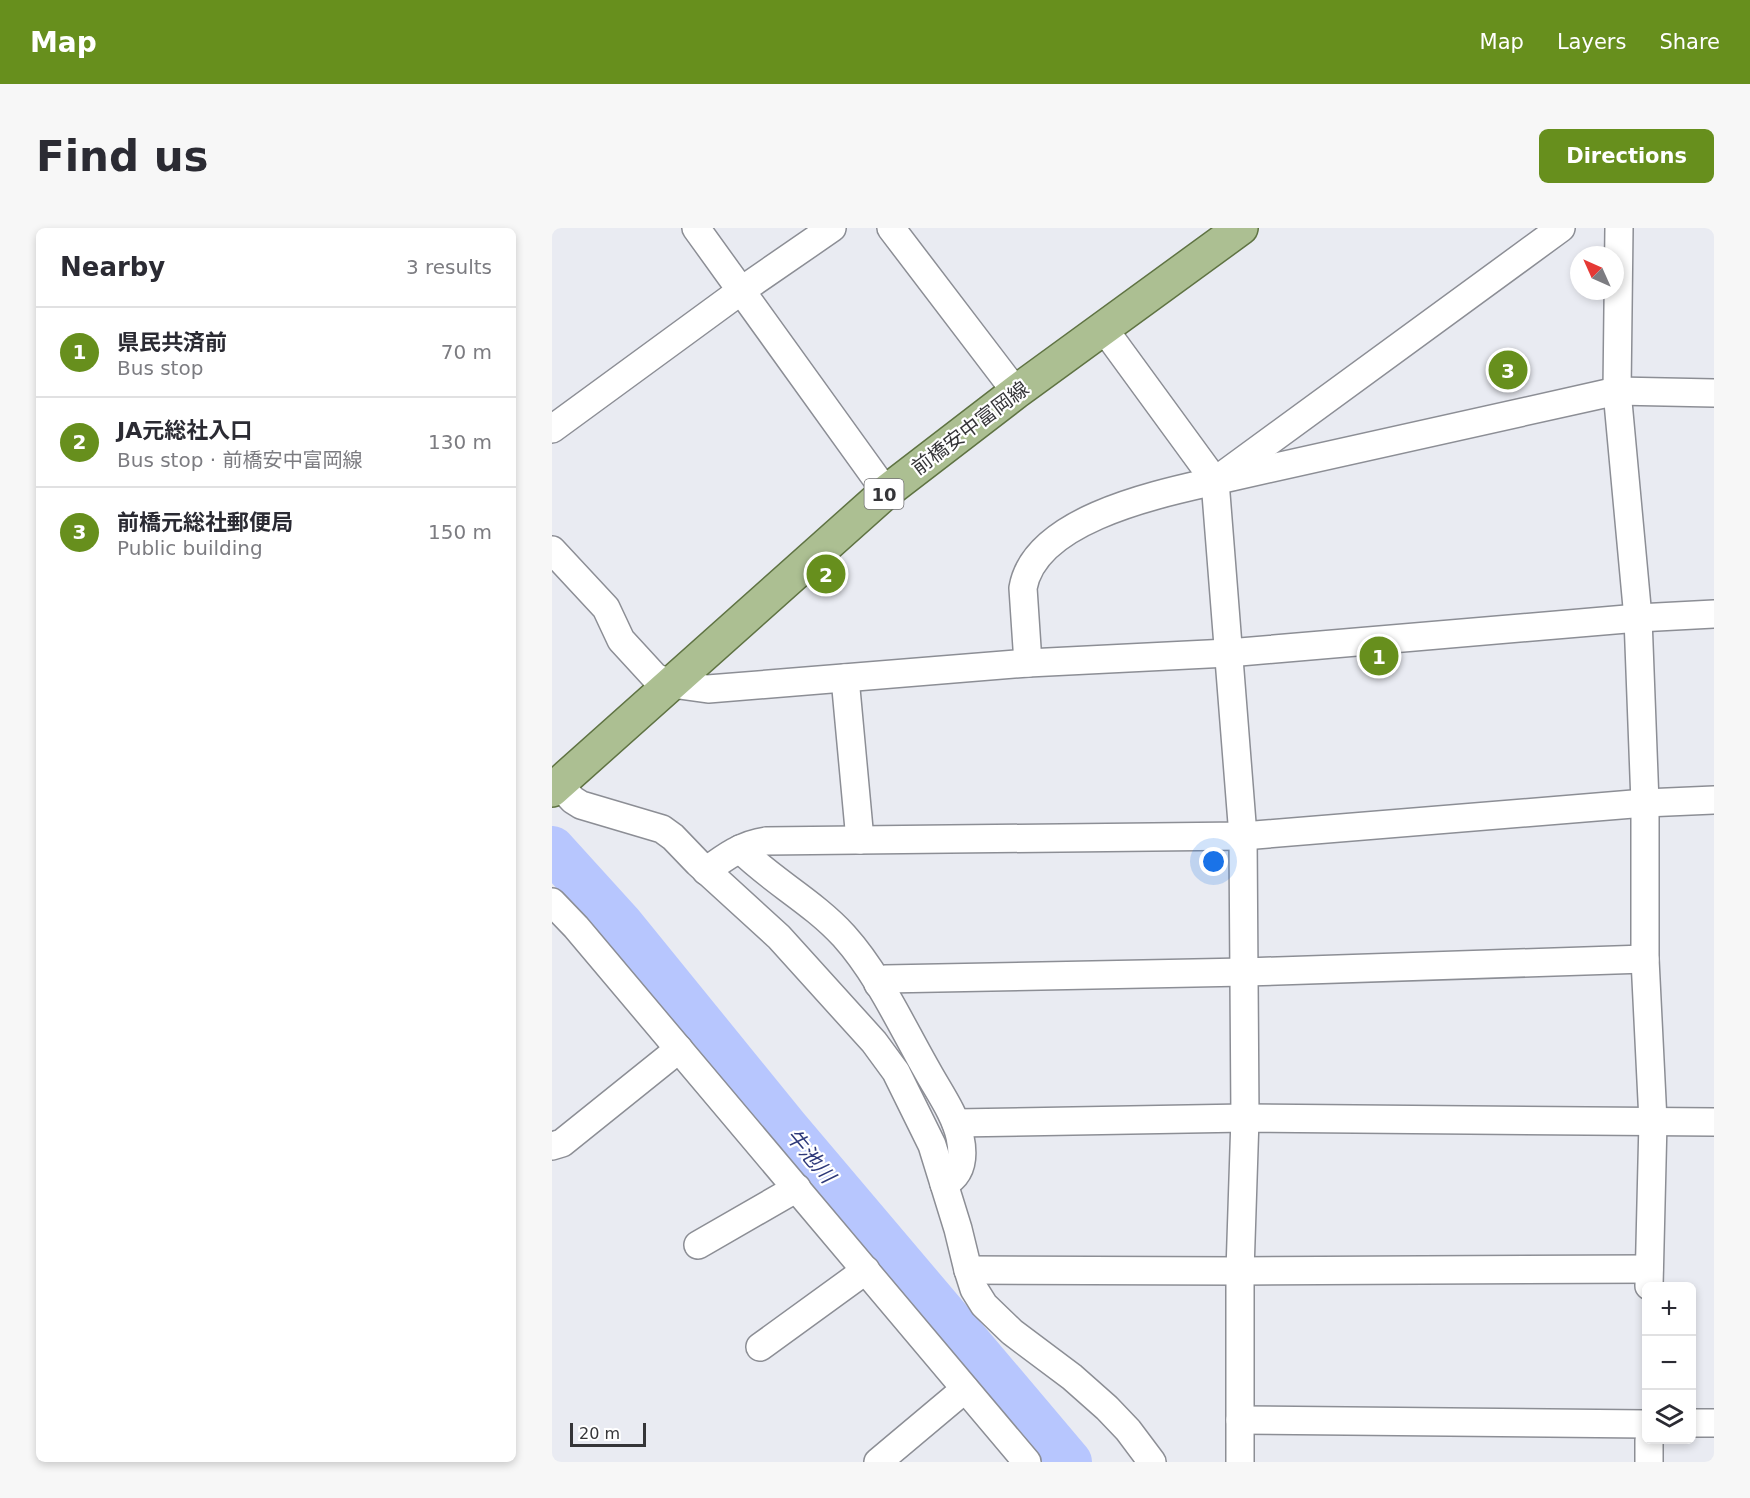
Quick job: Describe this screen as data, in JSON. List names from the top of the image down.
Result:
{
  "streets": {
    "main road": ["前橋安中富岡線", "10"]
  },
  "water": ["牛池川"],
  "scale_bar": "20 m",
  "north": "top left",
  "page": {
    "header": "Map",
    "nav": ["Map", "Layers", "Share"],
    "buttons": "Directions",
    "title": "Find us",
    "heading": ["Nearby", "3 results"],
    "list": [
      {
        "mark": "1",
        "name": "県民共済前",
        "note": "Bus stop",
        "value": "70 m"
      },
      {
        "mark": "2",
        "name": "JA元総社入口",
        "note": "Bus stop · 前橋安中富岡線",
        "value": "130 m"
      },
      {
        "mark": "3",
        "name": "前橋元総社郵便局",
        "note": "Public building",
        "value": "150 m"
      }
    ],
    "pins": ["3", "2", "1"],
    "map_buttons": ["+", "−"],
    "scale": "20 m"
  }
}
